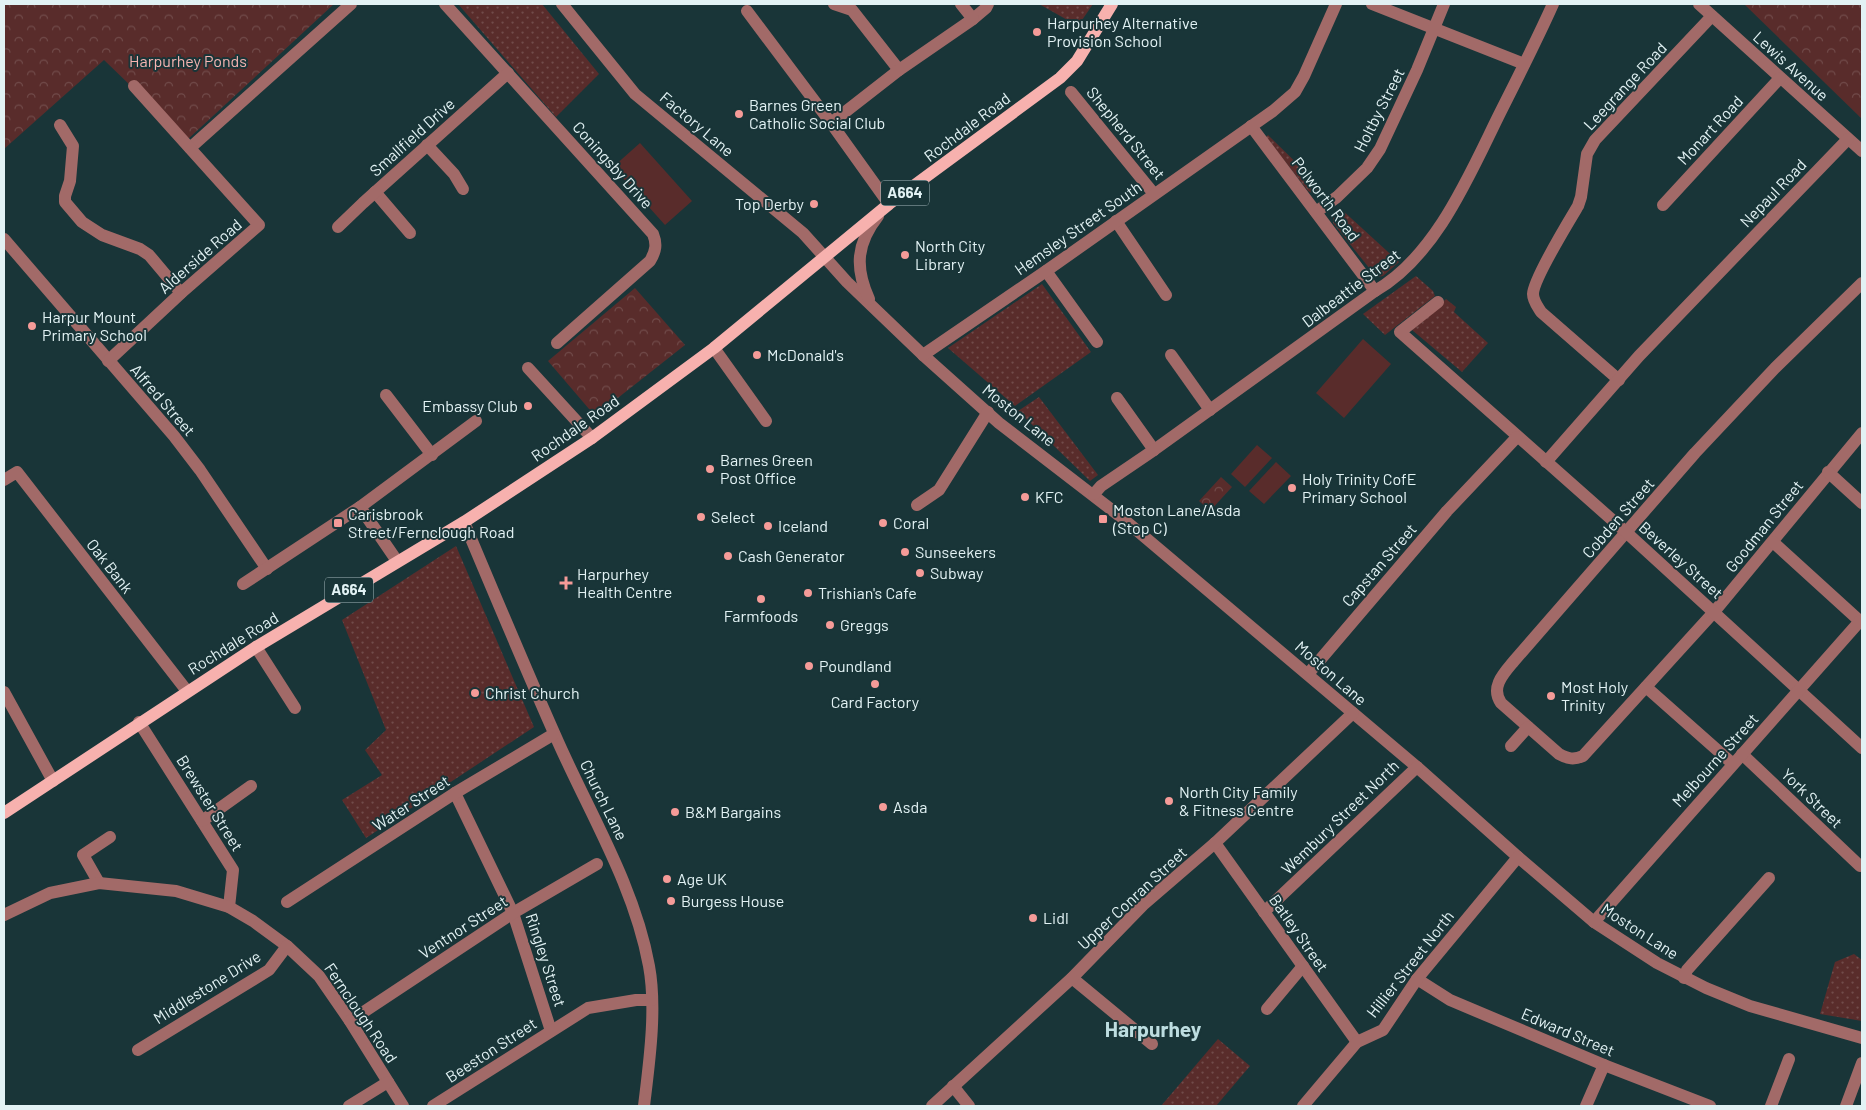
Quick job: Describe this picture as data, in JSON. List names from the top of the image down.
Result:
{
  "streets": {
    "main road": ["Rochdale Road", "A664"],
    "street": [
      "Lewis Avenue",
      "Leegrange Road",
      "Holtby Street",
      "Factory Lane",
      "Monart Road",
      "Shepherd Street",
      "Smallfield Drive",
      "Coningsby Drive",
      "Nepaul Road",
      "Polworth Road",
      "Hemsley Street South",
      "Alderside Road",
      "Dalbeattie Street",
      "Alfred Street",
      "Moston Lane",
      "Cobden Street",
      "Goodman Street",
      "Beverley Street",
      "Capstan Street",
      "Oak Bank",
      "Melbourne Street",
      "York Street",
      "Church Lane",
      "Brewster Street",
      "Water Street",
      "Wembury Street North",
      "Upper Conran Street",
      "Ventnor Street",
      "Batley Street",
      "Ringley Street",
      "Hillier Street North",
      "Middlestone Drive",
      "Fernclough Road",
      "Edward Street",
      "Beeston Street"
    ]
  },
  "crossings": [
    ["Lewis Avenue", "Leegrange Road"],
    ["Lewis Avenue", "Monart Road"],
    ["Lewis Avenue", "Nepaul Road"],
    ["Leegrange Road", "Nepaul Road"],
    ["Holtby Street", "Polworth Road"],
    ["Factory Lane", "Rochdale Road"],
    ["Factory Lane", "Moston Lane"],
    ["Rochdale Road", "Moston Lane"],
    ["Rochdale Road", "Oak Bank"],
    ["Rochdale Road", "Church Lane"],
    ["Rochdale Road", "Brewster Street"],
    ["Shepherd Street", "Hemsley Street South"],
    ["Smallfield Drive", "Coningsby Drive"],
    ["Nepaul Road", "Beverley Street"],
    ["Polworth Road", "Hemsley Street South"],
    ["Polworth Road", "Dalbeattie Street"],
    ["Hemsley Street South", "Moston Lane"],
    ["Alderside Road", "Alfred Street"],
    ["Dalbeattie Street", "Moston Lane"],
    ["Moston Lane", "Capstan Street"],
    ["Moston Lane", "Melbourne Street"],
    ["Moston Lane", "Wembury Street North"],
    ["Moston Lane", "Upper Conran Street"],
    ["Moston Lane", "Hillier Street North"],
    ["Cobden Street", "Goodman Street"],
    ["Cobden Street", "Beverley Street"],
    ["Goodman Street", "Beverley Street"],
    ["Beverley Street", "Capstan Street"],
    ["Beverley Street", "Melbourne Street"],
    ["Melbourne Street", "York Street"],
    ["Church Lane", "Water Street"],
    ["Church Lane", "Beeston Street"],
    ["Brewster Street", "Fernclough Road"],
    ["Water Street", "Ringley Street"],
    ["Wembury Street North", "Batley Street"],
    ["Upper Conran Street", "Batley Street"],
    ["Ventnor Street", "Ringley Street"],
    ["Ventnor Street", "Fernclough Road"],
    ["Batley Street", "Hillier Street North"],
    ["Ringley Street", "Beeston Street"],
    ["Hillier Street North", "Edward Street"],
    ["Middlestone Drive", "Fernclough Road"]
  ],
  "districts": ["Harpurhey"],
  "parks": ["Harpurhey Ponds"],
  "places": {
    "other": [
      "Harpurhey Alternative Provision School",
      "Barnes Green Catholic Social Club",
      "Top Derby",
      "North City Library",
      "Harpur Mount Primary School",
      "McDonald's",
      "Embassy Club",
      "Barnes Green Post Office",
      "Holy Trinity CofE Primary School",
      "KFC",
      "Select",
      "Coral",
      "Iceland",
      "Sunseekers",
      "Cash Generator",
      "Subway",
      "Trishian's Cafe",
      "Farmfoods",
      "Greggs",
      "Poundland",
      "Card Factory",
      "Christ Church",
      "Most Holy Trinity",
      "North City Family & Fitness Centre",
      "Asda",
      "B&M Bargains",
      "Age UK",
      "Burgess House",
      "Lidl"
    ],
    "transit": ["Moston Lane/Asda (Stop C)", "Carisbrook Street/Fernclough Road"],
    "health": ["Harpurhey Health Centre"]
  }
}
